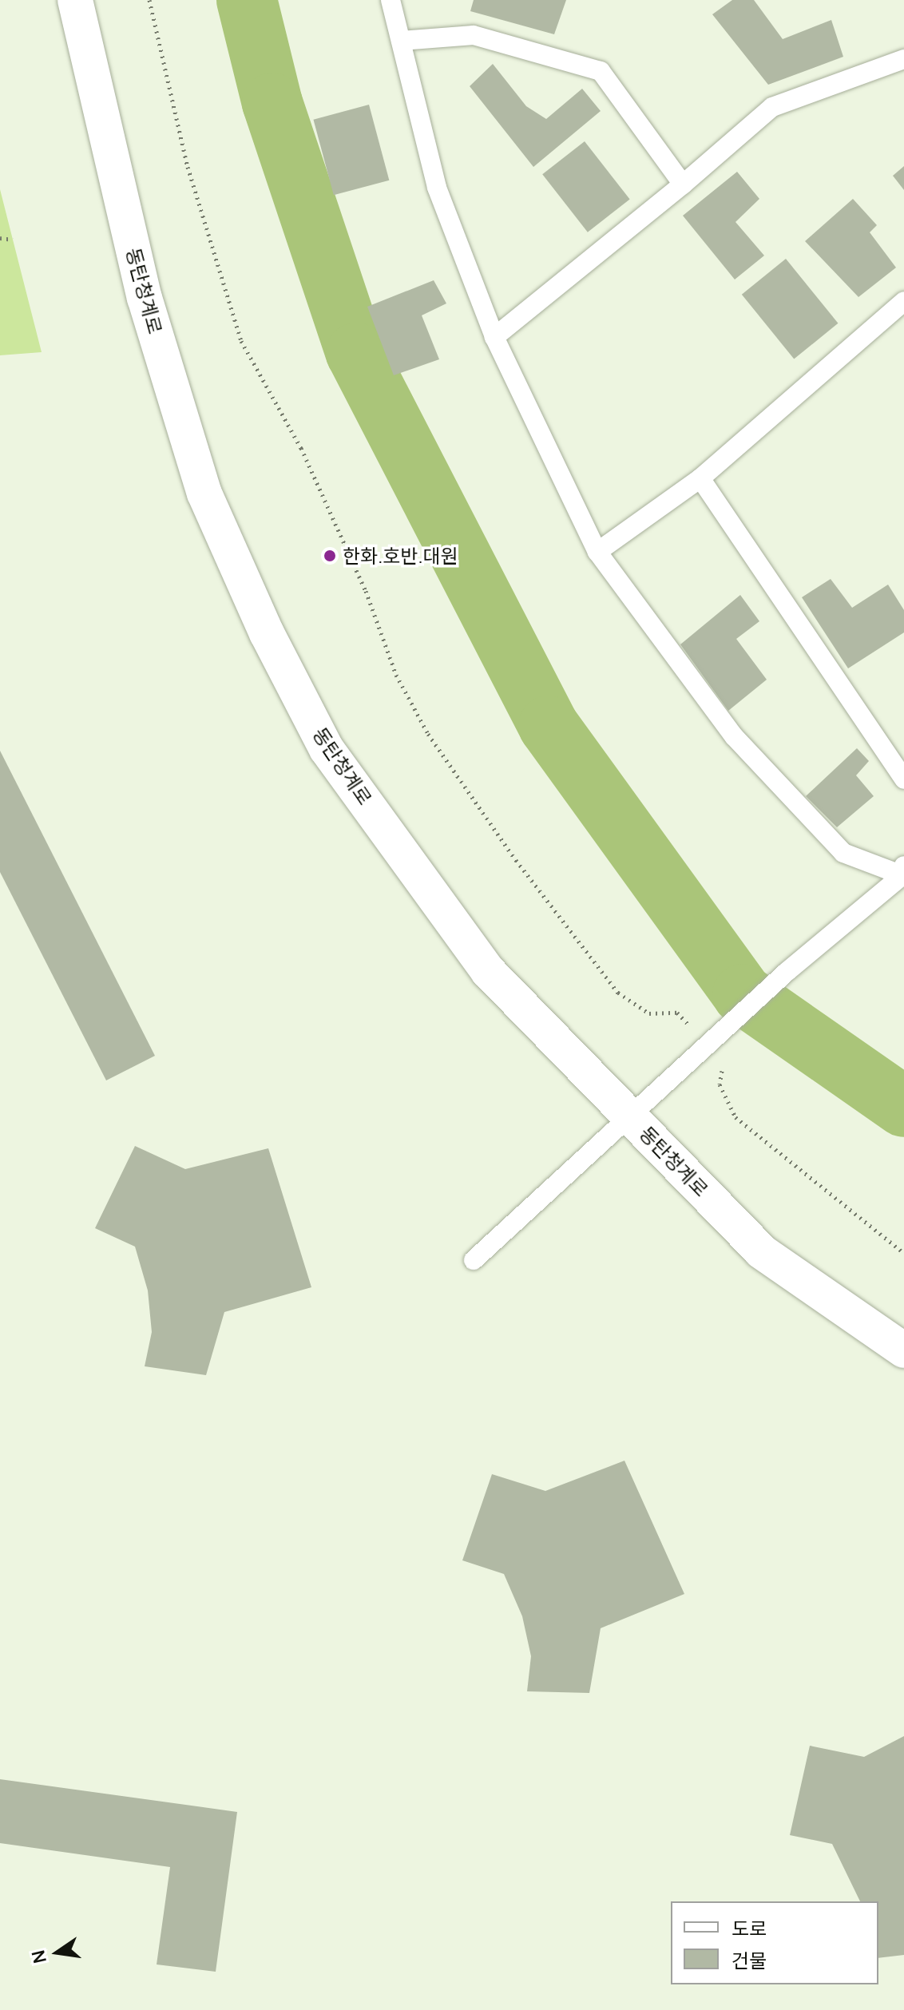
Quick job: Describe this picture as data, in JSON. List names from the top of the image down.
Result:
{
  "streets": {
    "street": ["동탄청계로"]
  },
  "places": ["한화.호반.대원"],
  "legend": ["도로", "건물"],
  "north": "left"
}
